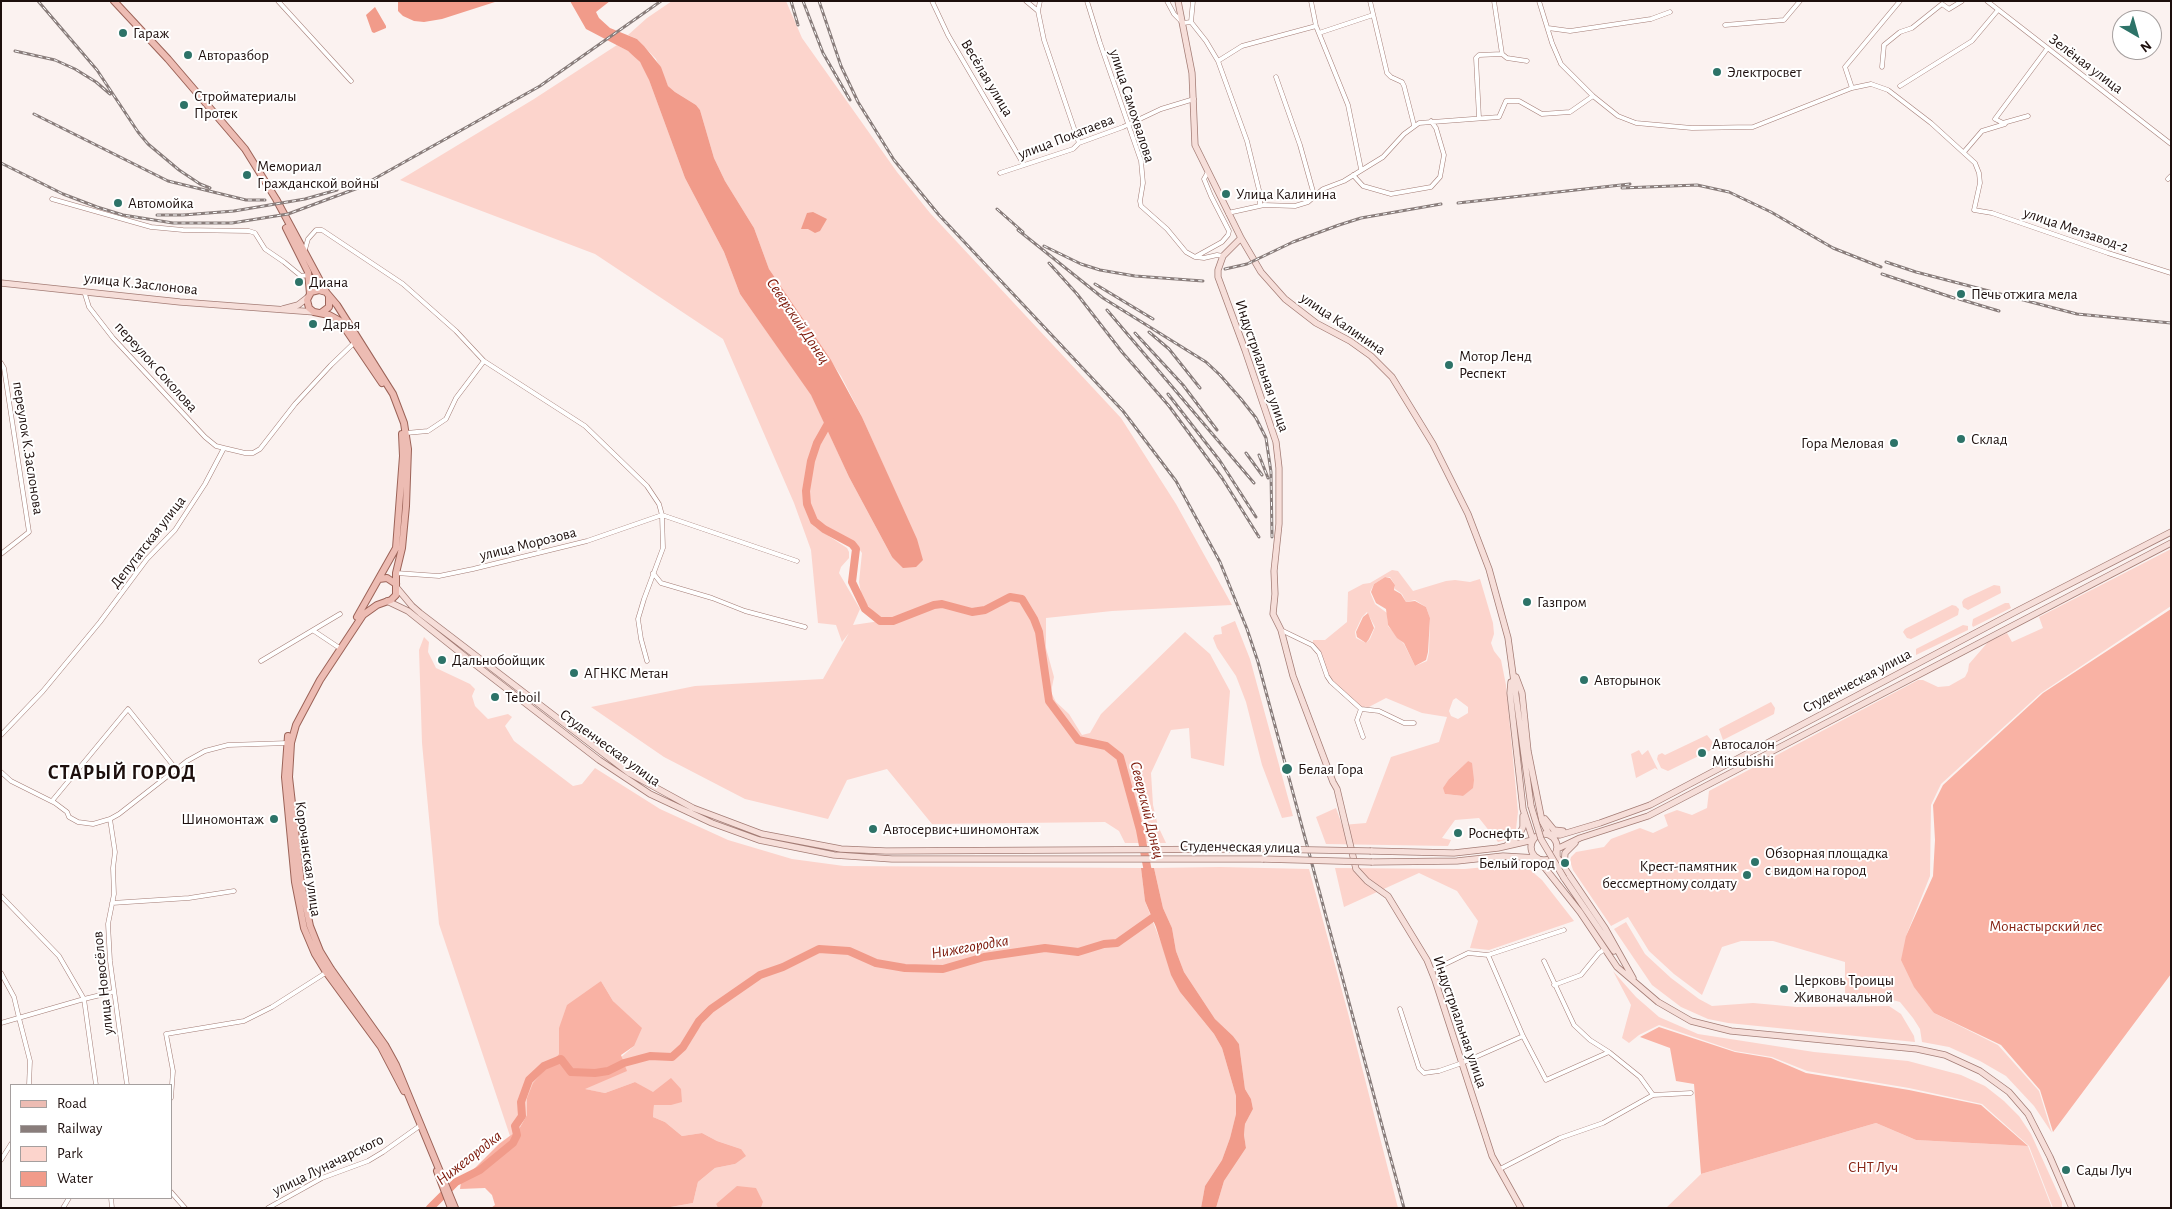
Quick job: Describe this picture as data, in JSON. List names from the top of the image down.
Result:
{
  "streets": {
    "main road": [
      "улица К.Заслонова",
      "улица Калинина",
      "Индустриальная улица",
      "Студенческая улица",
      "Корочанская улица"
    ],
    "street": [
      "Зелёная улица",
      "Весёлая улица",
      "улица Самохвалова",
      "улица Покатаева",
      "улица Мелзавод-2",
      "переулок Соколова",
      "переулок К.Заслонова",
      "Депутатская улица",
      "улица Морозова",
      "улица Новосёлов",
      "улица Луначарского"
    ]
  },
  "crossings": [
    ["Весёлая улица", "улица Покатаева"],
    ["улица Самохвалова", "улица Покатаева"],
    ["улица Покатаева", "улица Калинина"],
    ["улица К.Заслонова", "переулок Соколова"],
    ["переулок Соколова", "Депутатская улица"],
    ["Студенческая улица", "Корочанская улица"],
    ["Корочанская улица", "улица Луначарского"]
  ],
  "districts": ["СТАРЫЙ ГОРОД"],
  "water": ["Северский Донец", "Нижегородка"],
  "parks": ["Монастырский лес", "СНТ Луч"],
  "places": [
    "Гараж",
    "Авторазбор",
    "Электросвет",
    "Стройматериалы Протек",
    "Мемориал Гражданской войны",
    "Улица Калинина",
    "Автомойка",
    "Диана",
    "Печь отжига мела",
    "Дарья",
    "Мотор Ленд Респект",
    "Склад",
    "Гора Меловая",
    "Газпром",
    "Дальнобойщик",
    "АГНКС Метан",
    "Авторынок",
    "Teboil",
    "Автосалон Mitsubishi",
    "Белая Гора",
    "Шиномонтаж",
    "Автосервис+шиномонтаж",
    "Роснефть",
    "Обзорная площадка с видом на город",
    "Белый город",
    "Крест-памятник бессмертному солдату",
    "Церковь Троицы Живоначальной",
    "Сады Луч"
  ],
  "legend": [
    "Road",
    "Railway",
    "Park",
    "Water"
  ],
  "north": "bottom right"
}
